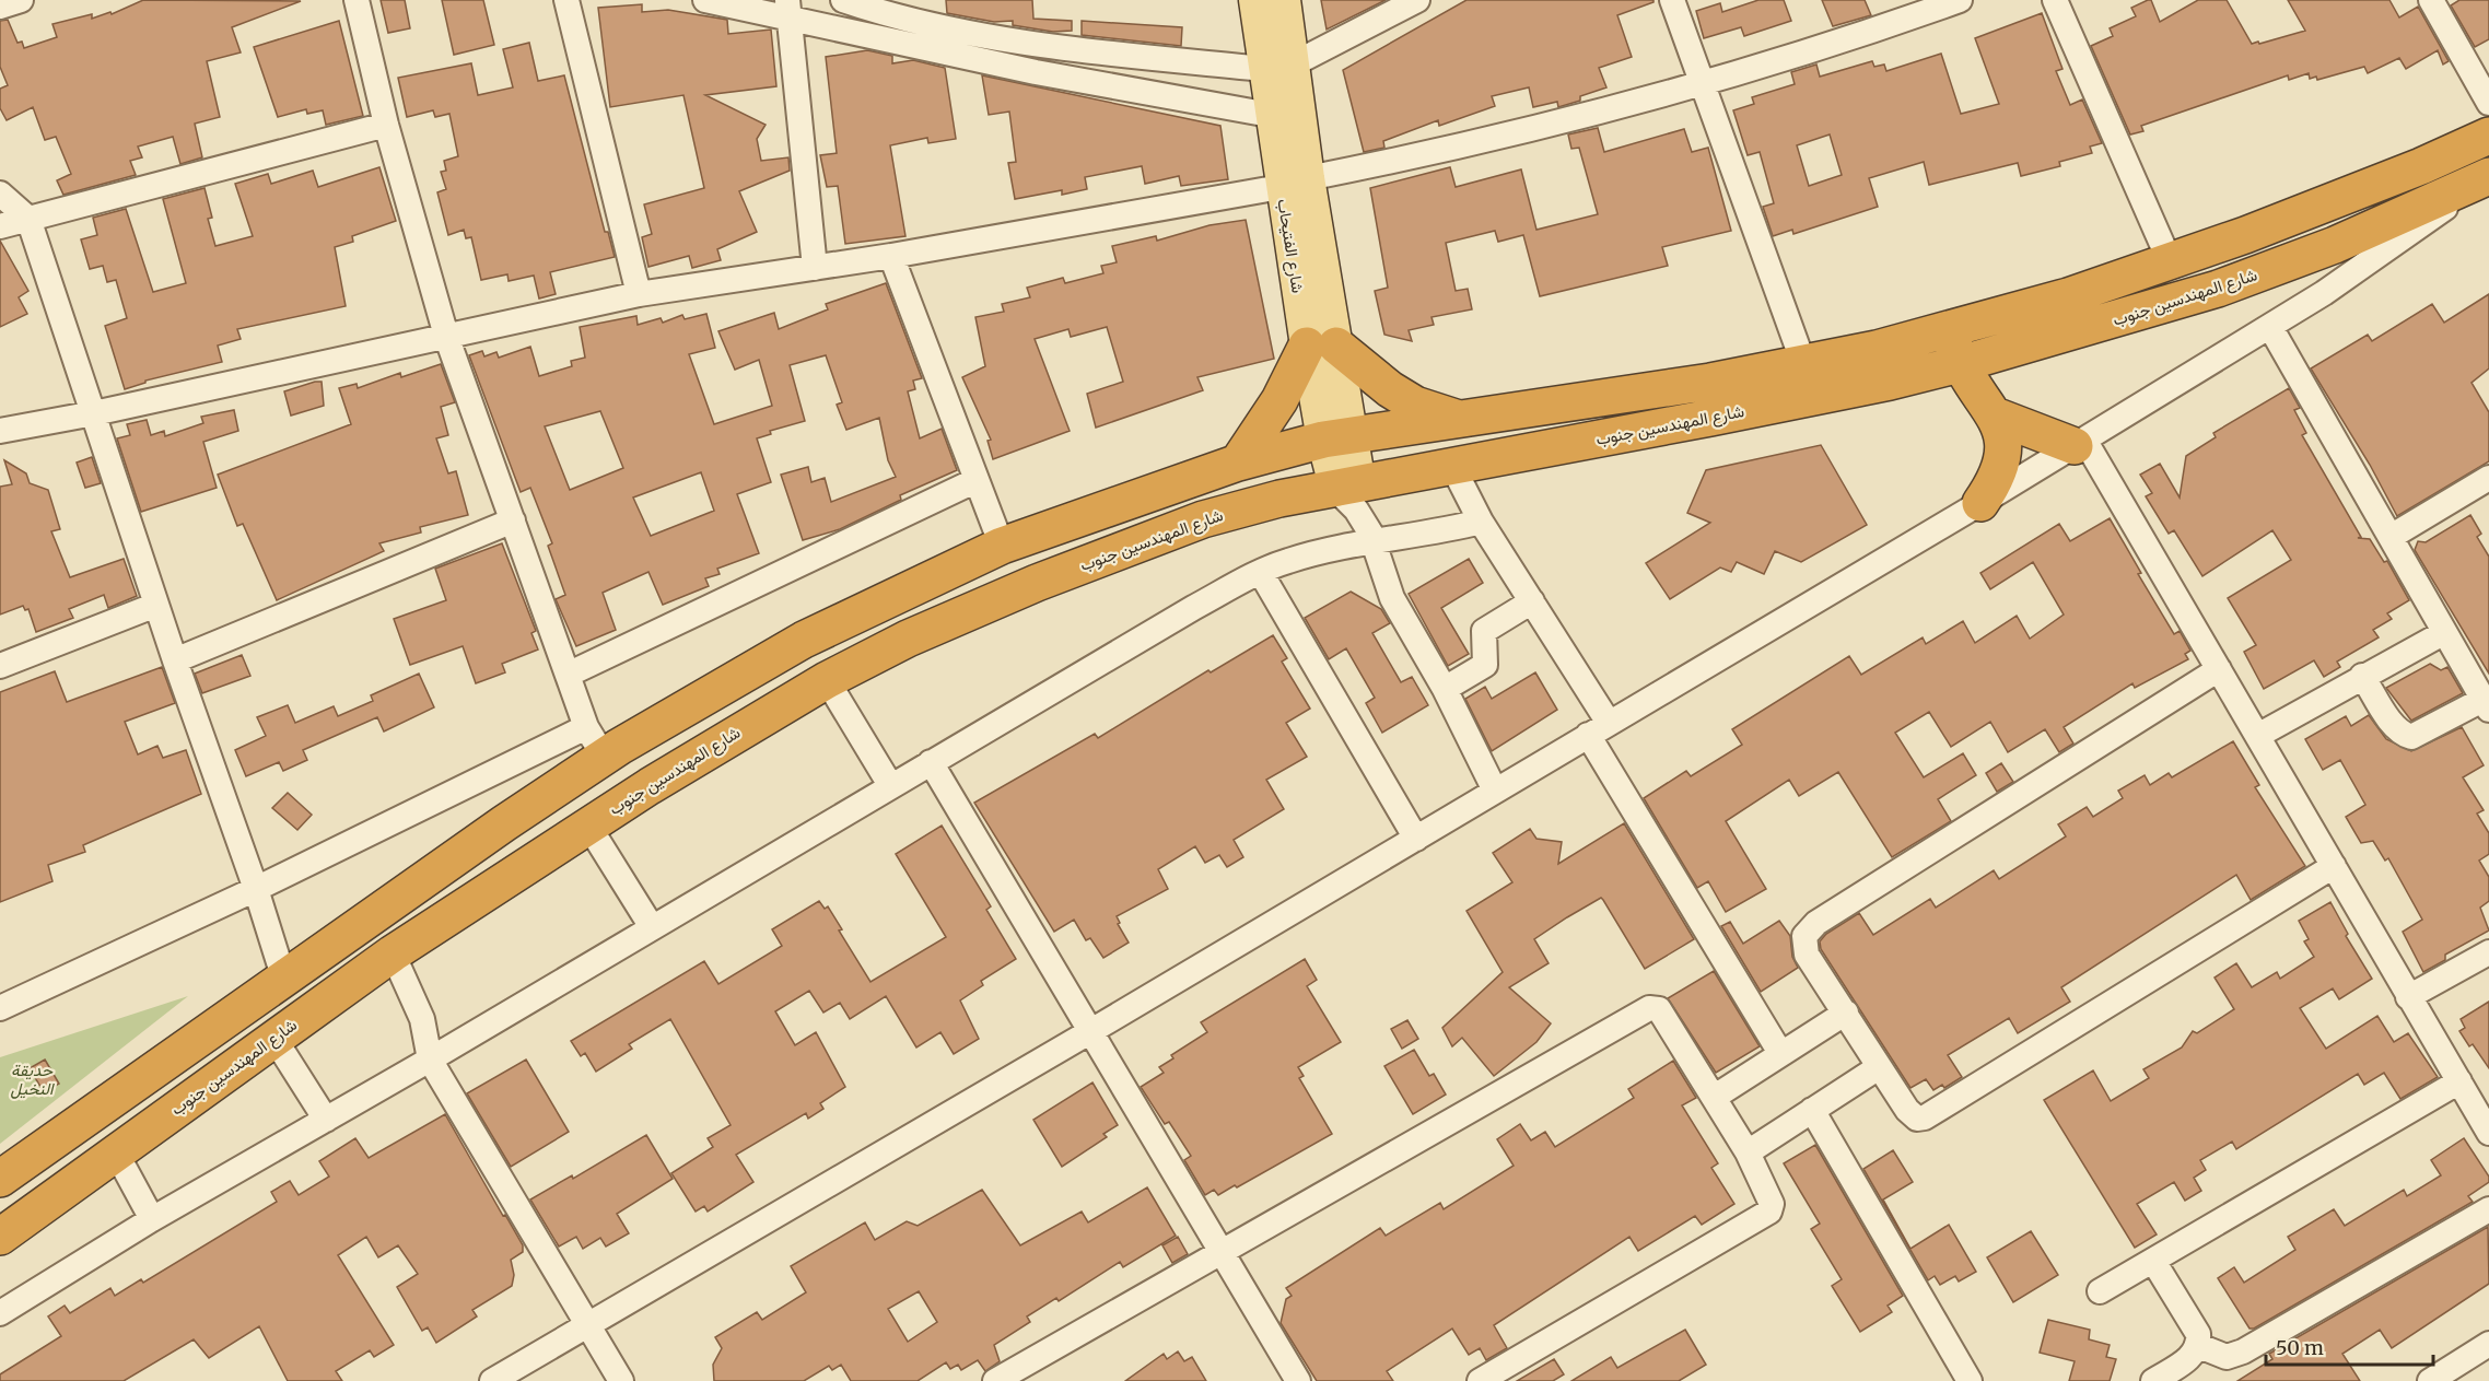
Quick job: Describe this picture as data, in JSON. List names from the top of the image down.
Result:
{
  "streets": {
    "highway": ["شارع المهندسين جنوب"],
    "main road": ["شارع الفتيحاب"]
  },
  "crossings": [
    ["شارع الفتيحاب", "شارع المهندسين جنوب"]
  ],
  "parks": ["حديقة النخيل"],
  "scale_bar": "50 m"
}
